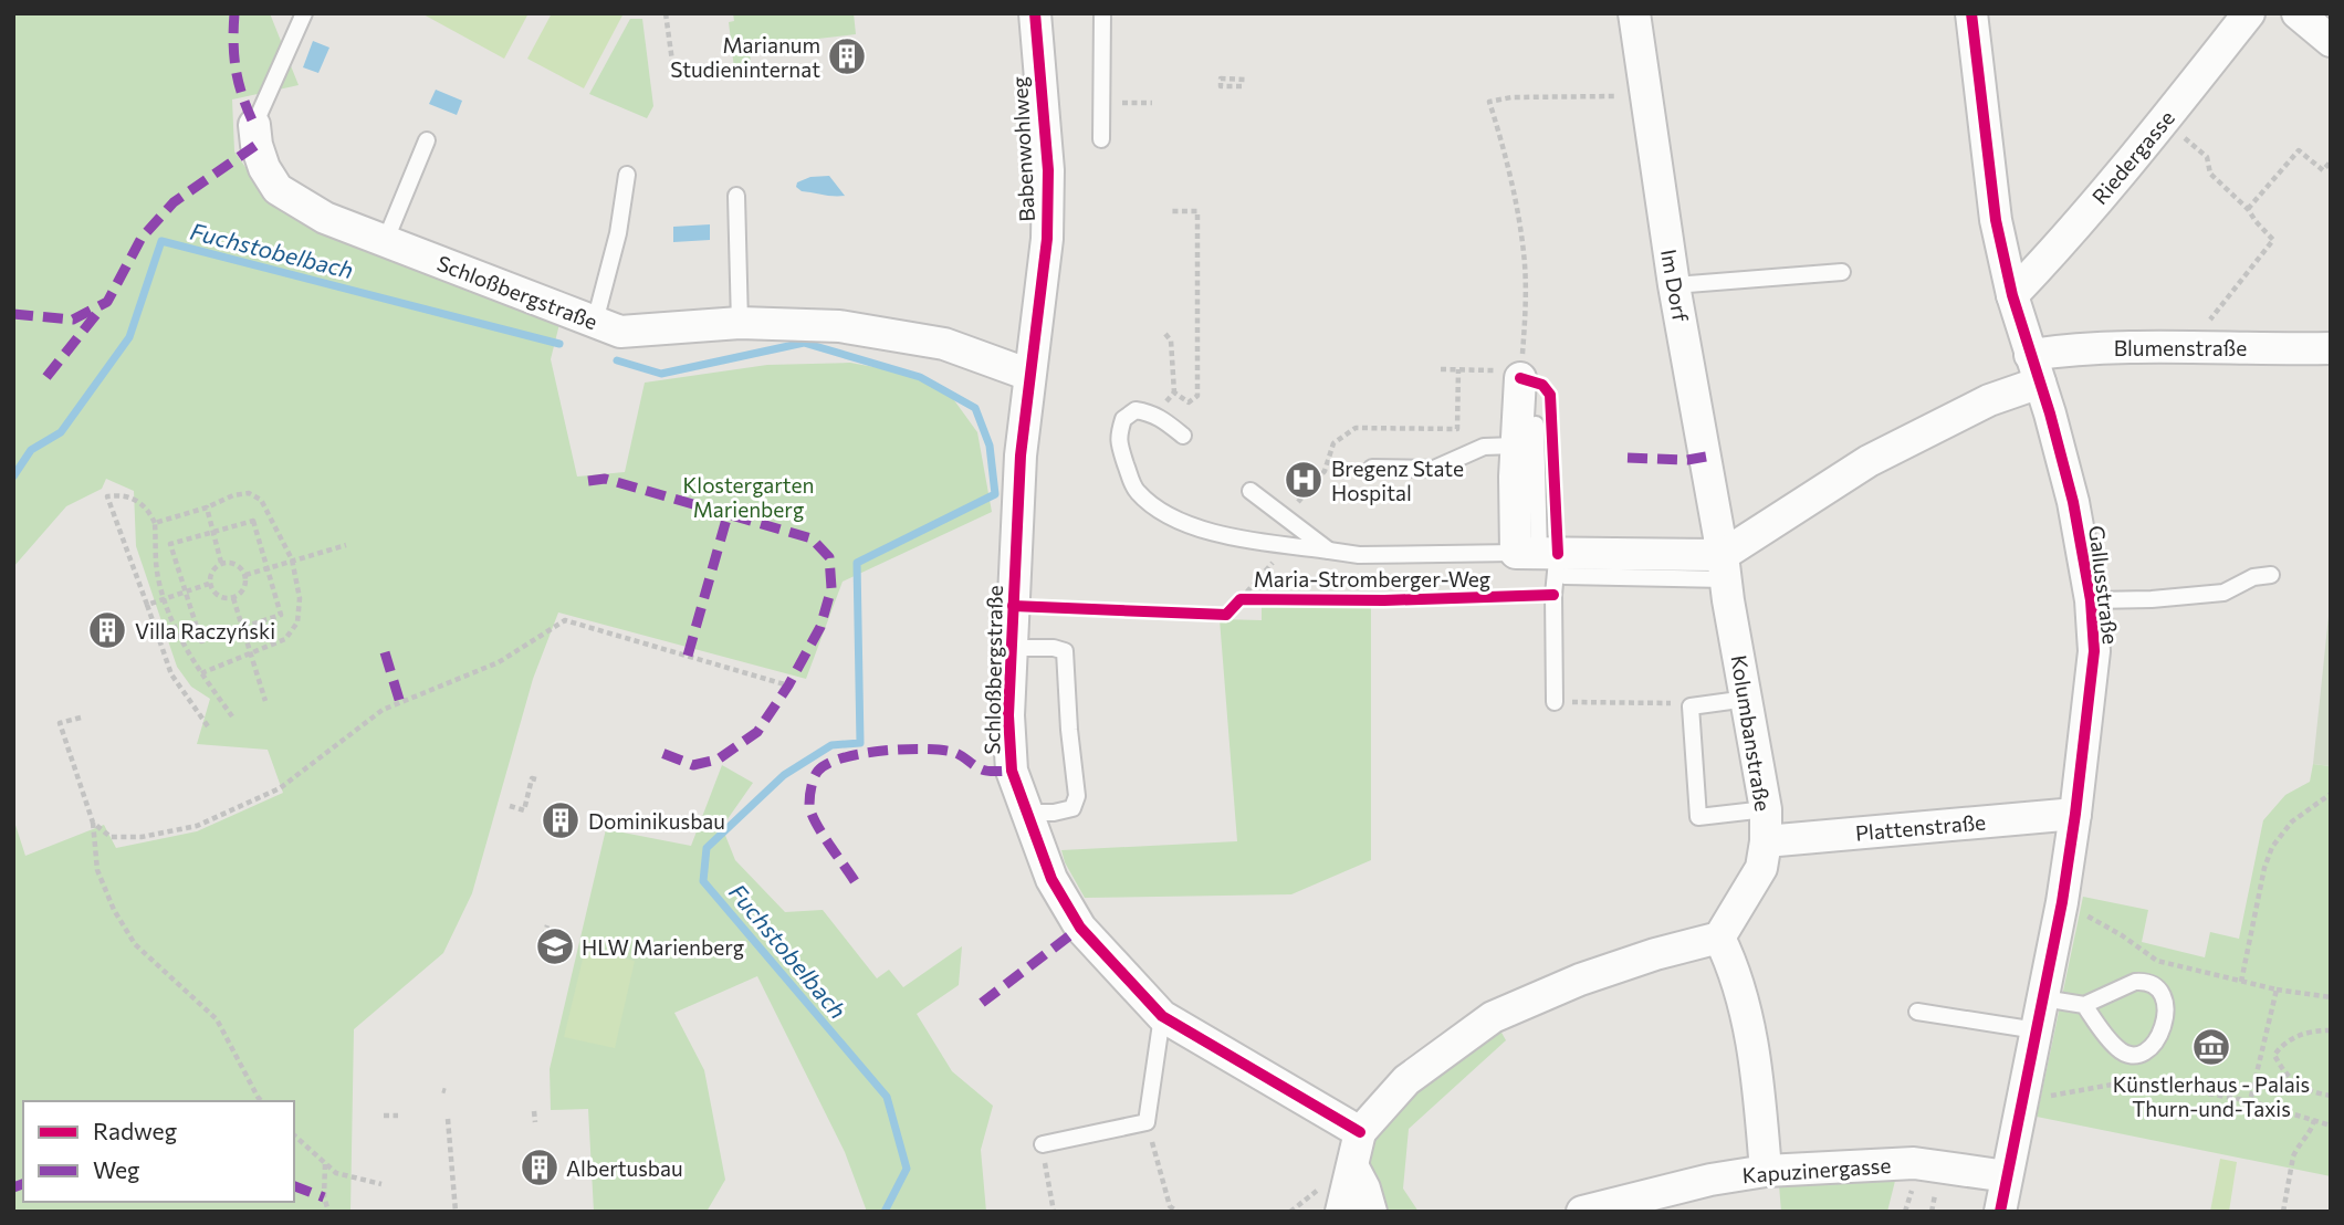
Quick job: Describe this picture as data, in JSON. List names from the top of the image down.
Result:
{
  "streets": {
    "street": [
      "Babenwohlweg",
      "Riedergasse",
      "Im Dorf",
      "Schloßbergstraße",
      "Blumenstraße",
      "Gallusstraße",
      "Kolumbanstraße",
      "Plattenstraße",
      "Kapuzinergasse"
    ],
    "cycle path": ["Maria-Stromberger-Weg"]
  },
  "crossings": [
    ["Babenwohlweg", "Schloßbergstraße"],
    ["Riedergasse", "Gallusstraße"],
    ["Im Dorf", "Kolumbanstraße"],
    ["Blumenstraße", "Gallusstraße"],
    ["Gallusstraße", "Plattenstraße"],
    ["Gallusstraße", "Kapuzinergasse"],
    ["Kolumbanstraße", "Plattenstraße"]
  ],
  "water": ["Fuchstobelbach"],
  "parks": ["Klostergarten Marienberg"],
  "places": {
    "building": [
      "Marianum Studieninternat",
      "Villa Raczyński",
      "Dominikusbau",
      "Albertusbau"
    ],
    "hospital": ["Bregenz State Hospital"],
    "school or university": ["HLW Marienberg"],
    "museum": ["Künstlerhaus - Palais Thurn-und-Taxis"]
  },
  "legend": ["Radweg", "Weg"]
}
